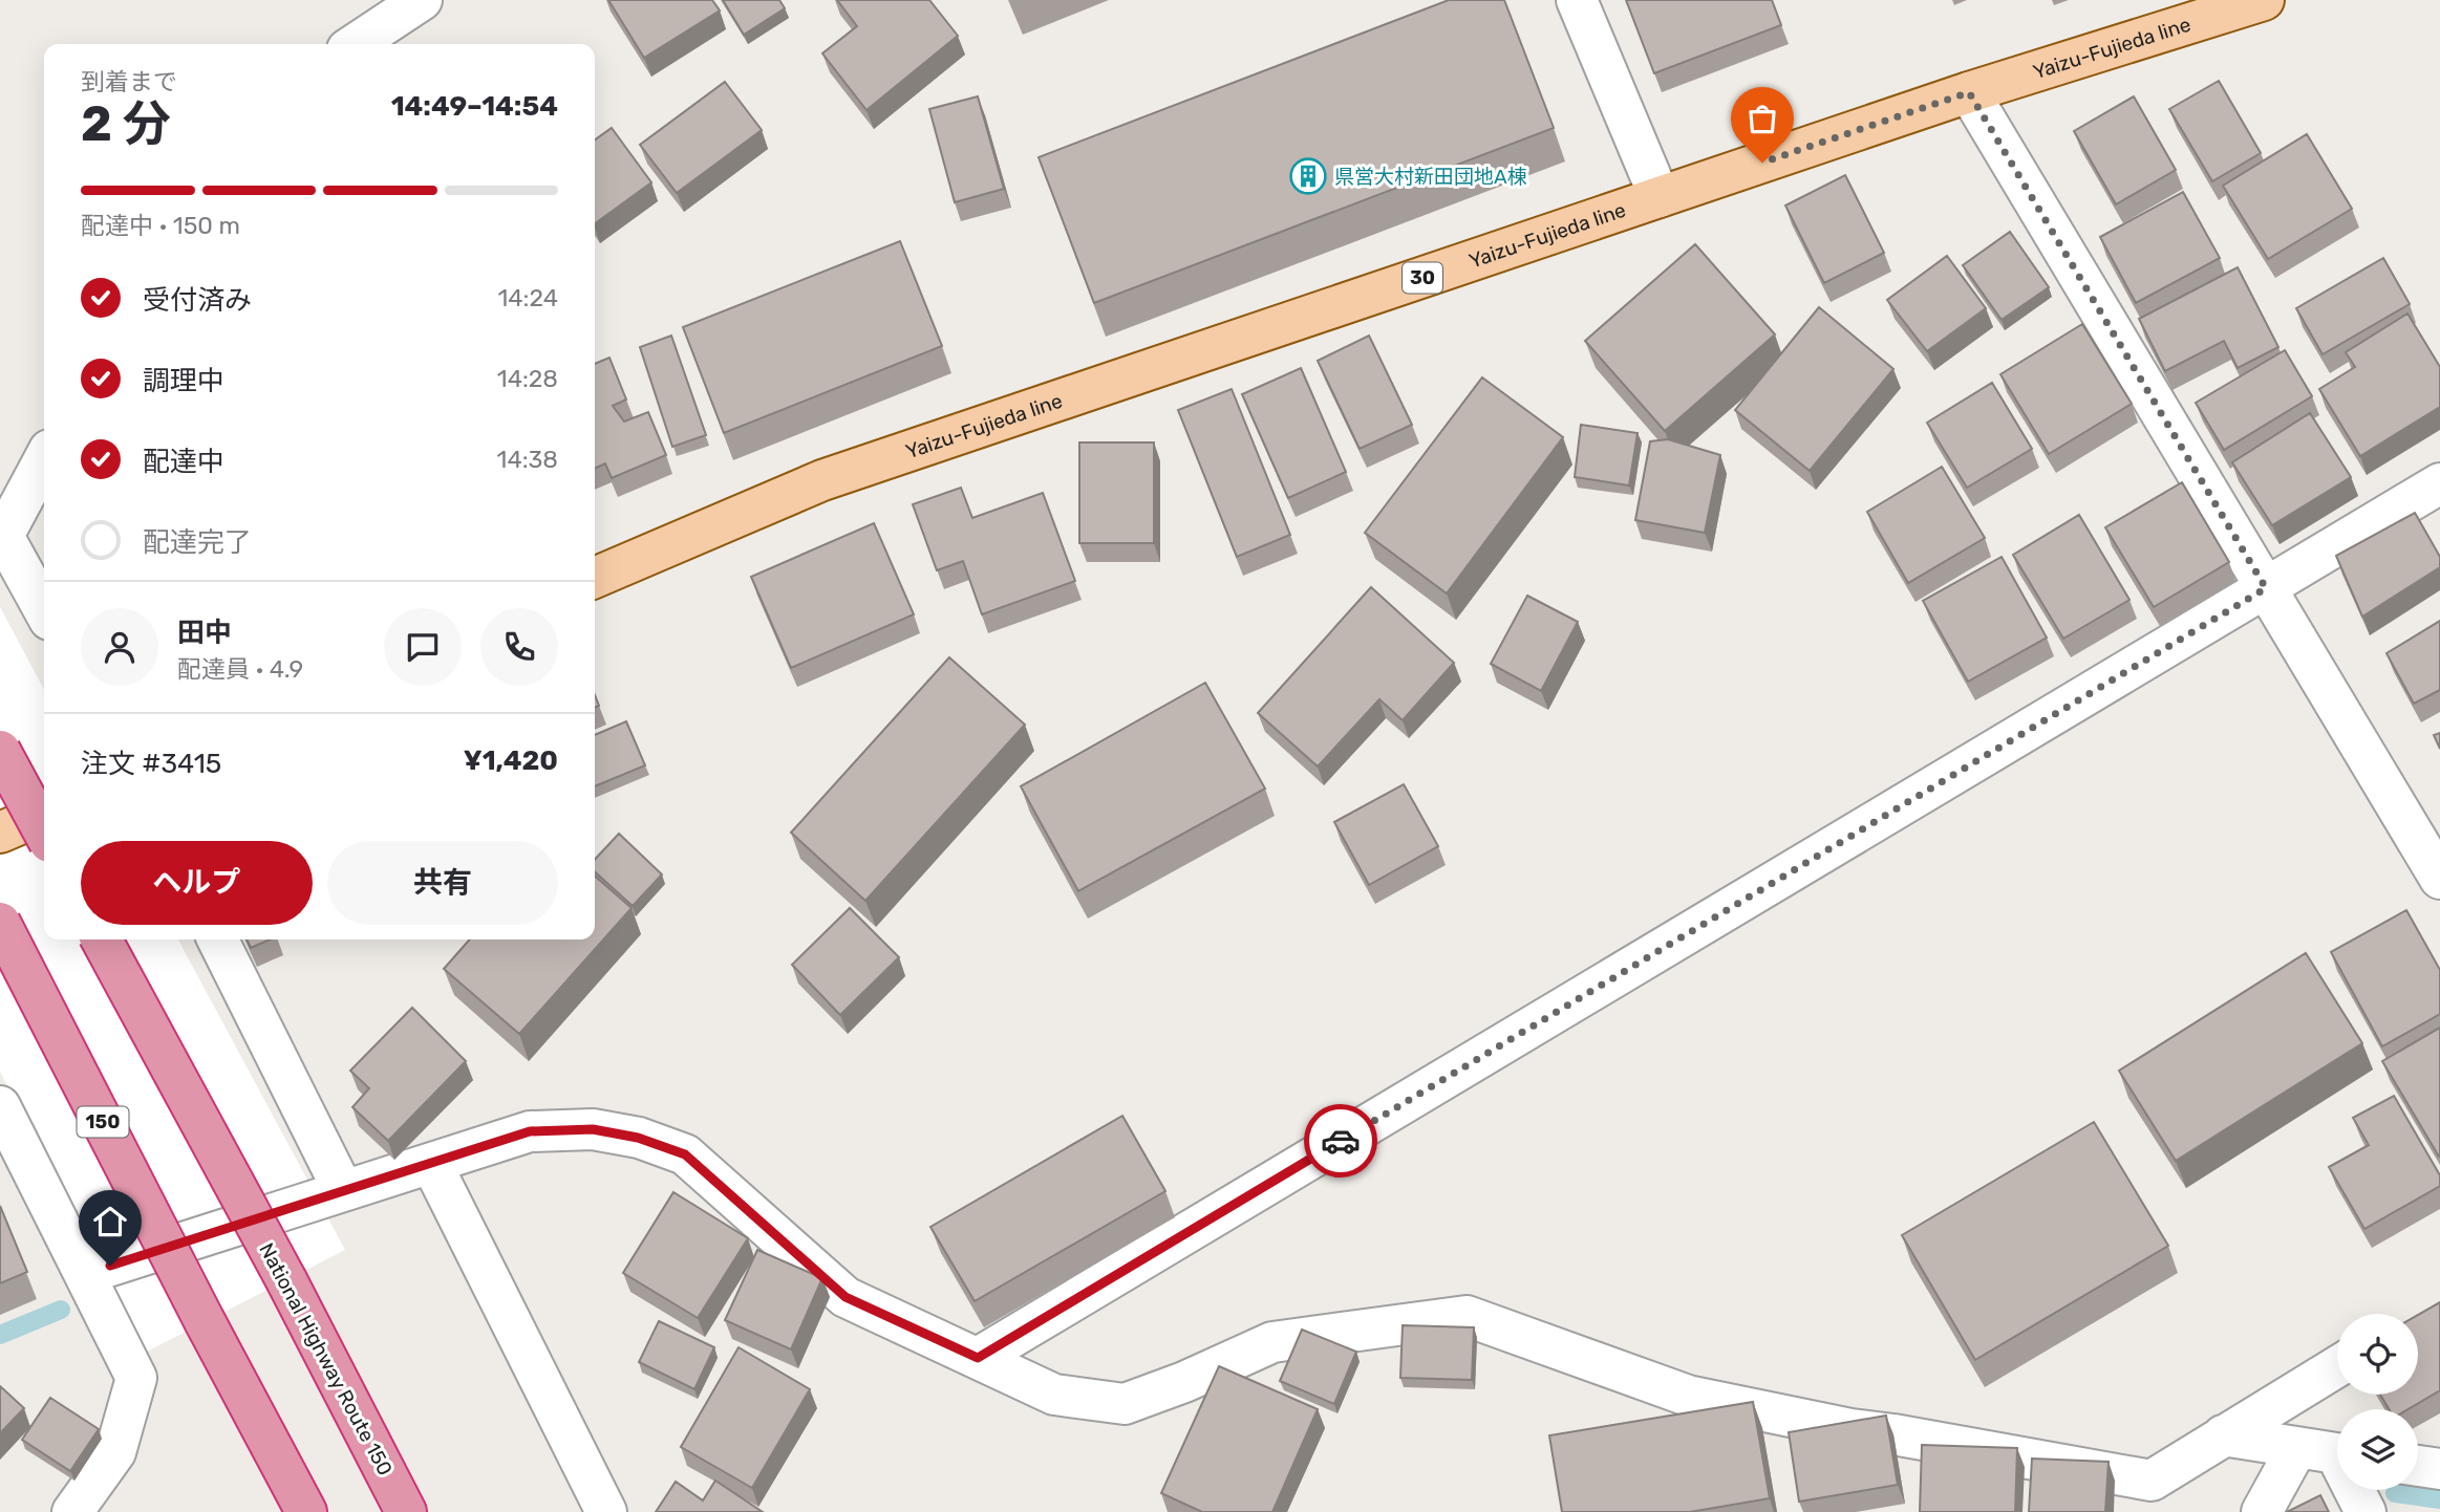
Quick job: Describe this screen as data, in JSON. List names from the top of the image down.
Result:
{
  "streets": {
    "highway": ["150", "National Highway Route 150"],
    "main road": ["Yaizu-Fujieda line", "30"]
  },
  "places": {
    "building": ["県営大村新田団地A棟"]
  },
  "page": {
    "heading": ["2 分", "到着まで", "14:49–14:54"],
    "panel": [
      "田中",
      "配達員 · 4.9",
      "注文 #3415",
      "¥1,420"
    ],
    "bar": "配達中 · 150 m",
    "list": [
      ["受付済み", "14:24"],
      ["調理中", "14:28"],
      ["配達中", "14:38"],
      "配達完了"
    ],
    "buttons": ["ヘルプ", "共有"]
  }
}
